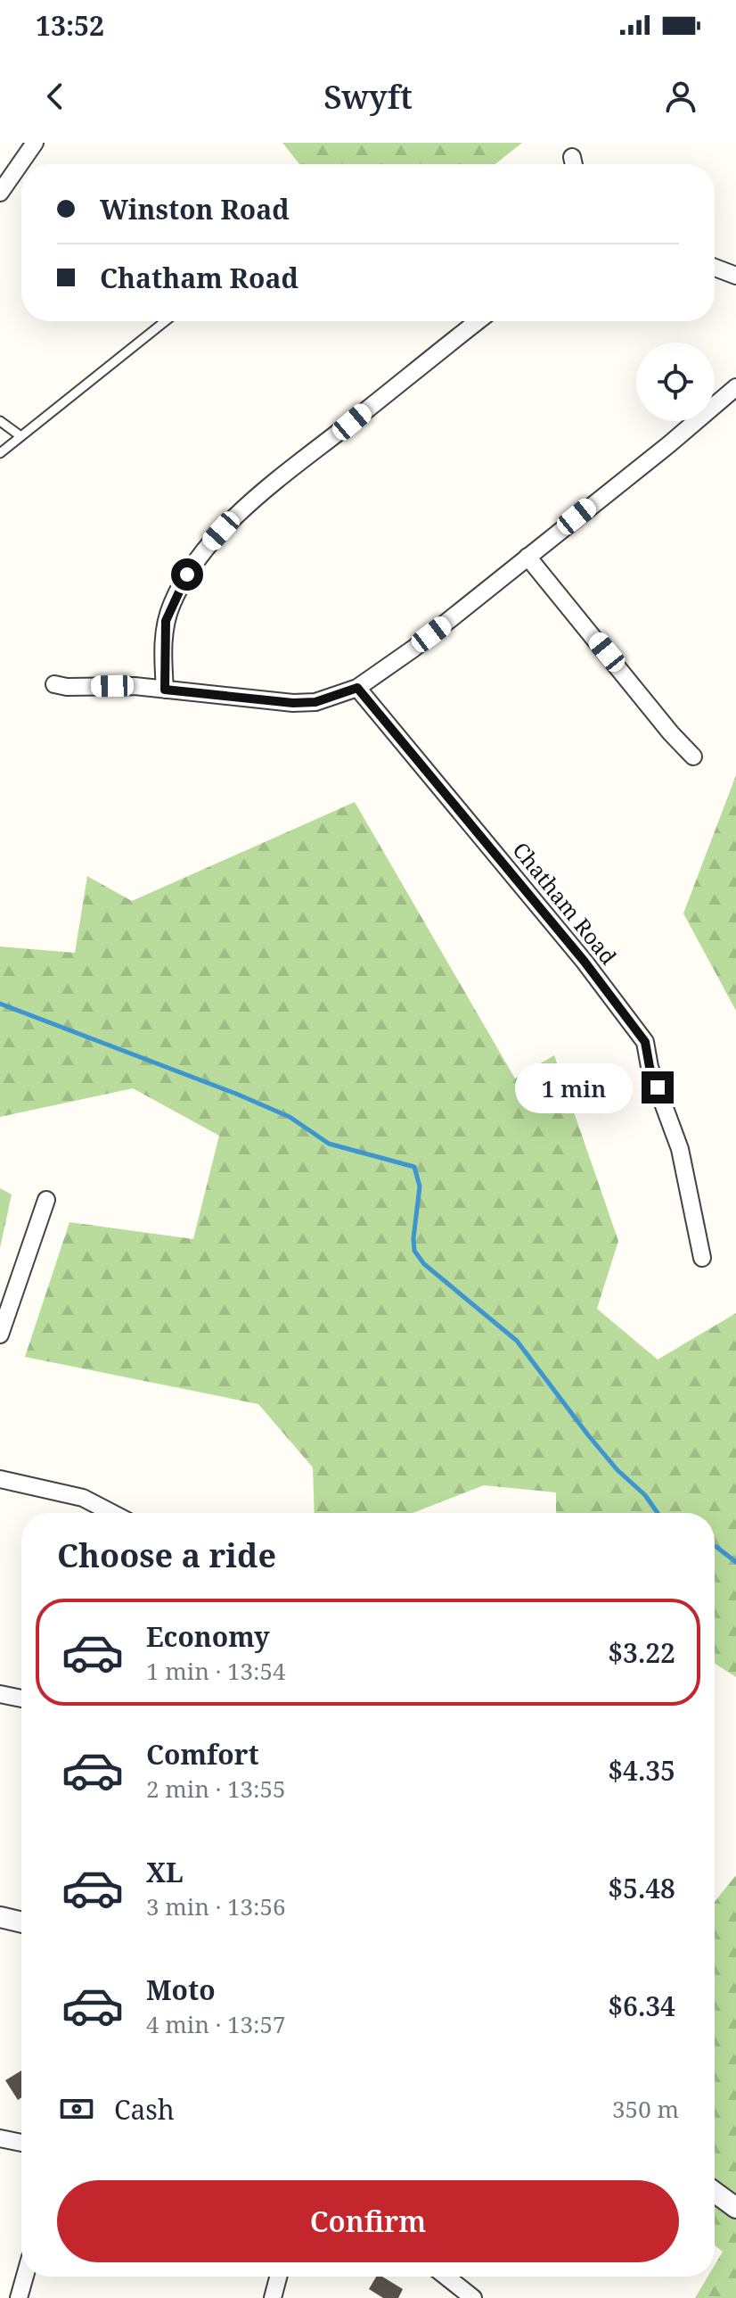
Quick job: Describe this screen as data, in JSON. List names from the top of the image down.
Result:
{
  "streets": {
    "street": ["Chatham Road"]
  },
  "page": {
    "status": "13:52",
    "header": "Swyft",
    "banner": ["Winston Road", "Chatham Road"],
    "bubble": "1 min",
    "heading": "Choose a ride",
    "list": [
      {
        "name": "Economy",
        "note": "1 min · 13:54",
        "value": "$3.22"
      },
      {
        "name": "Comfort",
        "note": "2 min · 13:55",
        "value": "$4.35"
      },
      {
        "name": "XL",
        "note": "3 min · 13:56",
        "value": "$5.48"
      },
      {
        "name": "Moto",
        "note": "4 min · 13:57",
        "value": "$6.34"
      }
    ],
    "pay": ["Cash", "350 m"],
    "buttons": "Confirm"
  }
}
